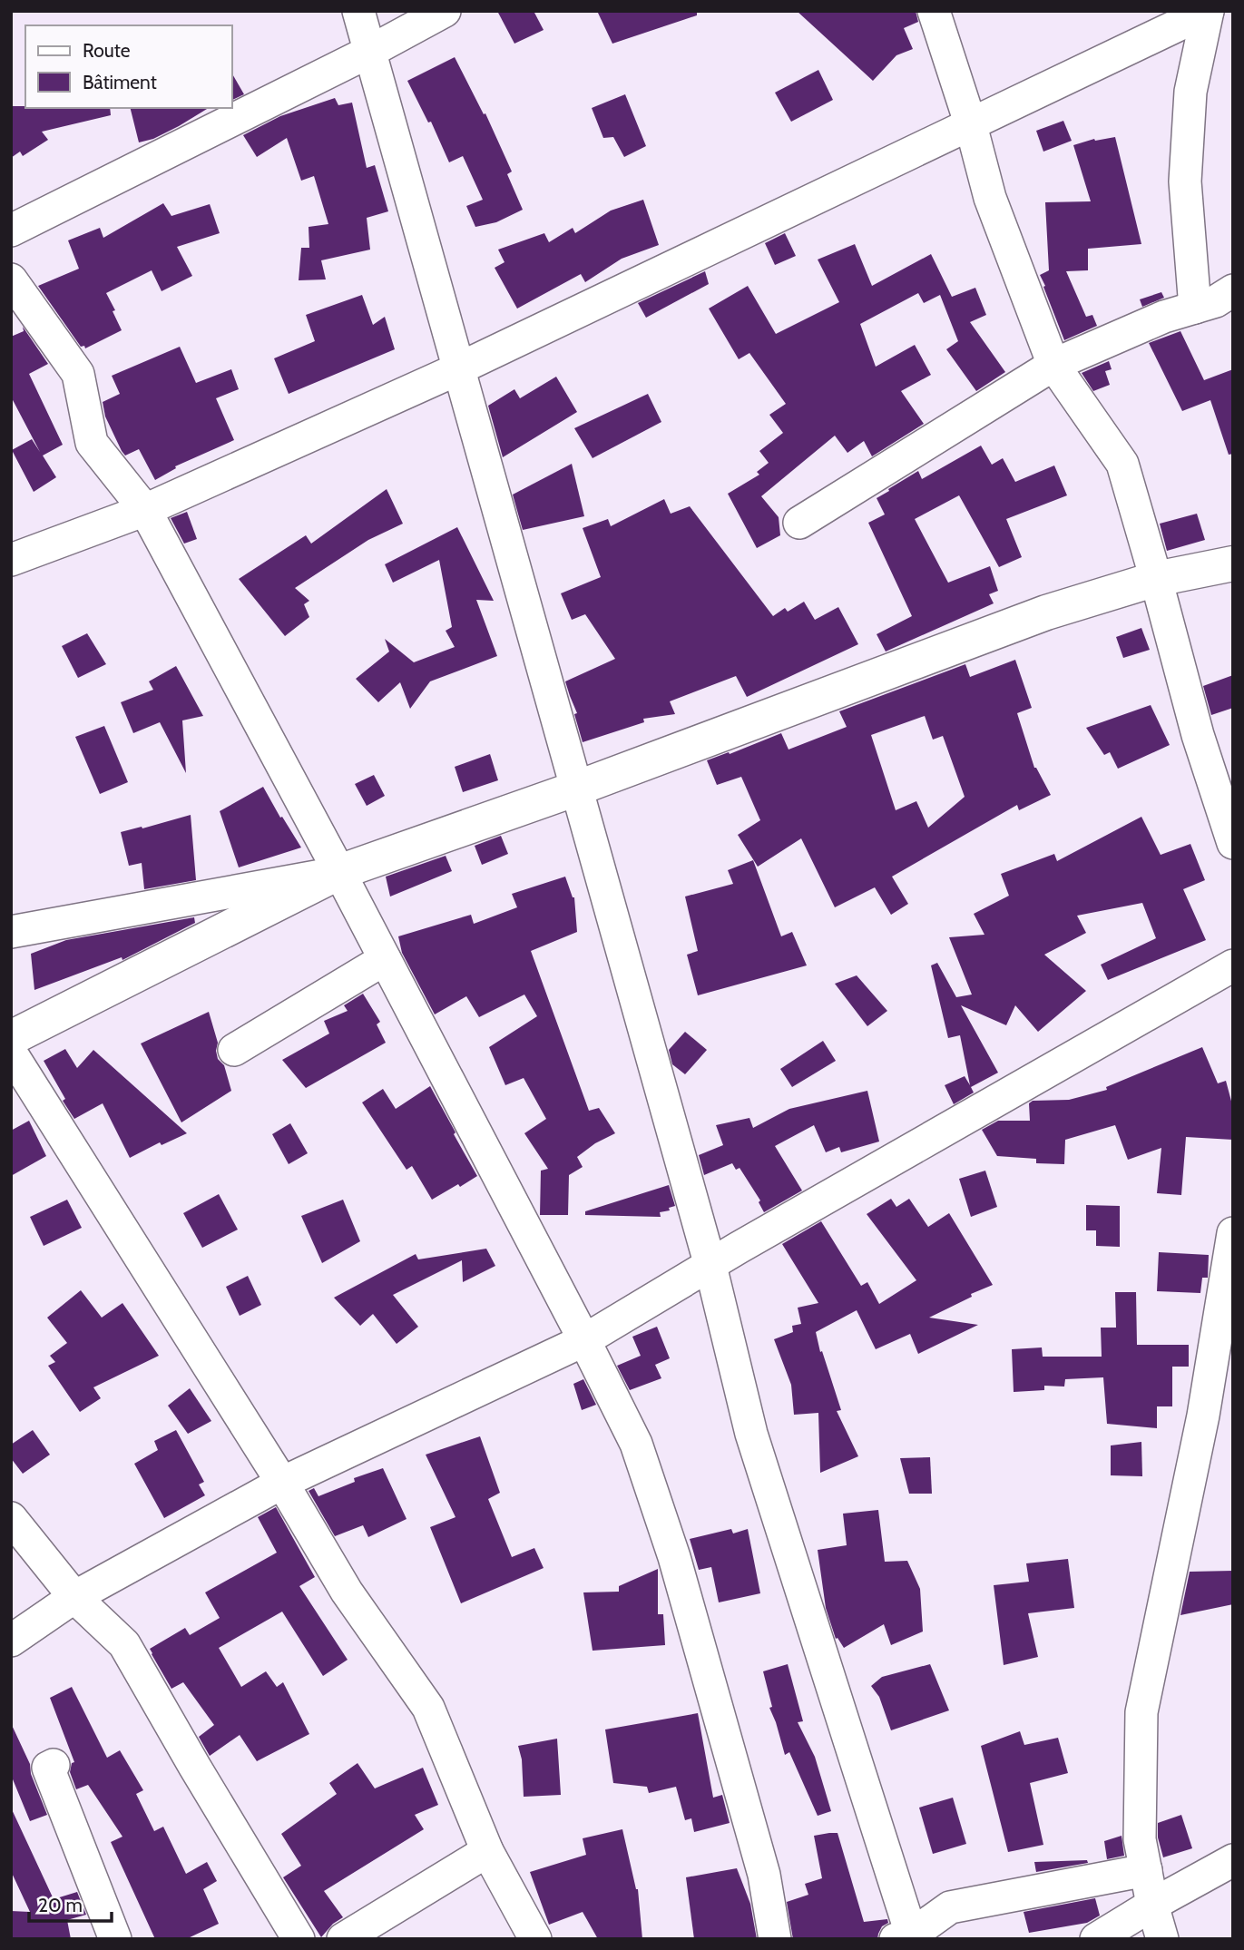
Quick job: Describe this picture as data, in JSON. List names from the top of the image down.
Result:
{
  "legend": ["Route", "Bâtiment"],
  "scale_bar": "20 m"
}
